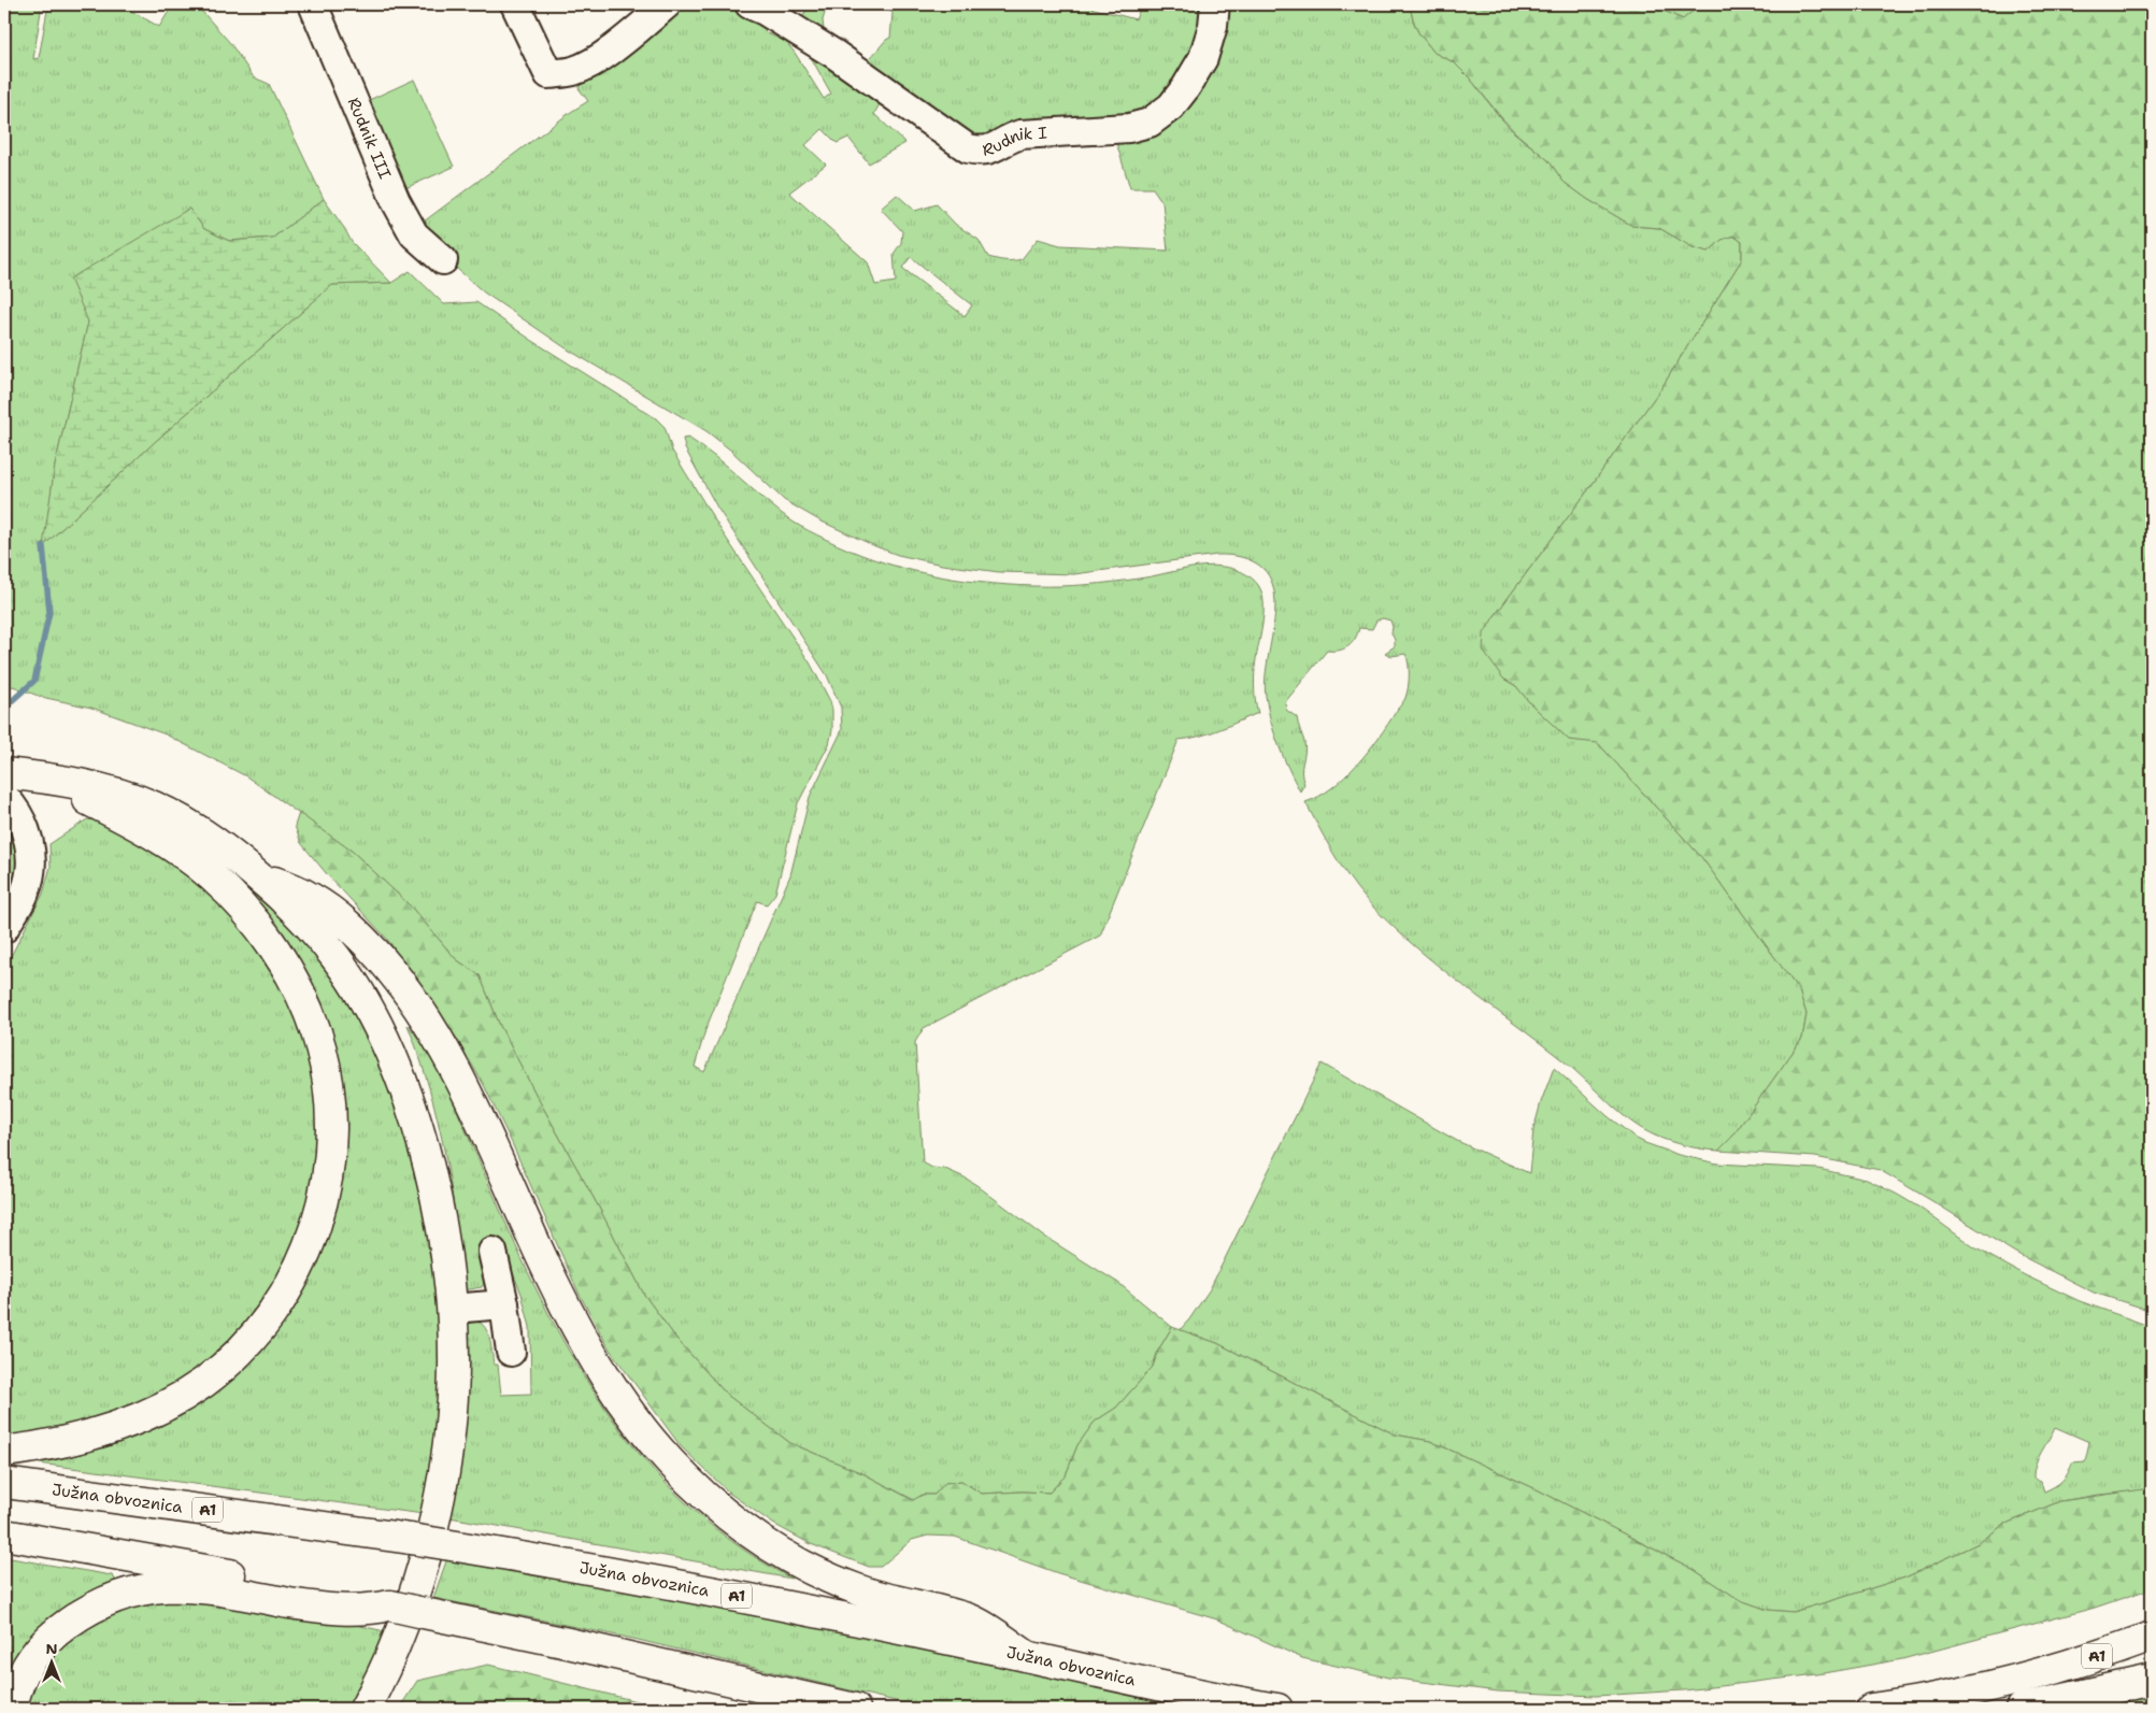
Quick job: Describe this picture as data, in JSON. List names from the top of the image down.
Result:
{
  "streets": {
    "highway": ["Južna obvoznica", "A1"],
    "street": ["Rudnik III", "Rudnik I"]
  },
  "north": "top"
}
